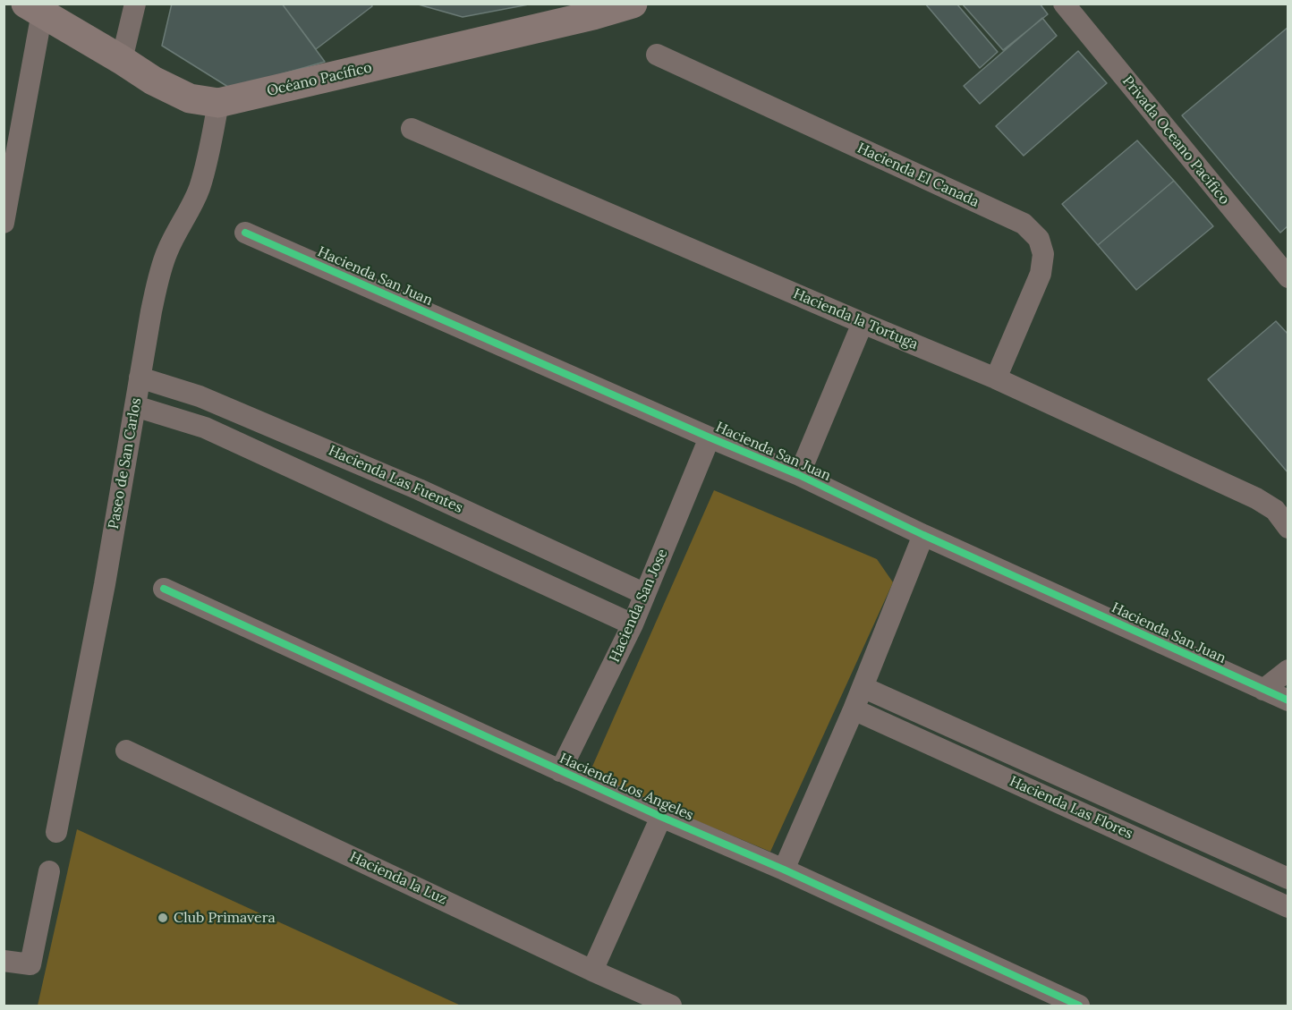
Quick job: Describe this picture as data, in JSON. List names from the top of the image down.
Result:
{
  "streets": {
    "street": [
      "Océano Pacífico",
      "Privada Oceano Pacifico",
      "Hacienda El Canada",
      "Hacienda San Juan",
      "Hacienda la Tortuga",
      "Paseo de San Carlos",
      "Hacienda Las Fuentes",
      "Hacienda San Jose",
      "Hacienda Los Angeles",
      "Hacienda Las Flores",
      "Hacienda la Luz"
    ]
  },
  "crossings": [
    ["Océano Pacífico", "Paseo de San Carlos"],
    ["Hacienda El Canada", "Hacienda la Tortuga"],
    ["Hacienda San Juan", "Hacienda San Jose"],
    ["Paseo de San Carlos", "Hacienda Las Fuentes"],
    ["Hacienda Las Fuentes", "Hacienda San Jose"],
    ["Hacienda San Jose", "Hacienda Los Angeles"]
  ],
  "places": ["Club Primavera"]
}
